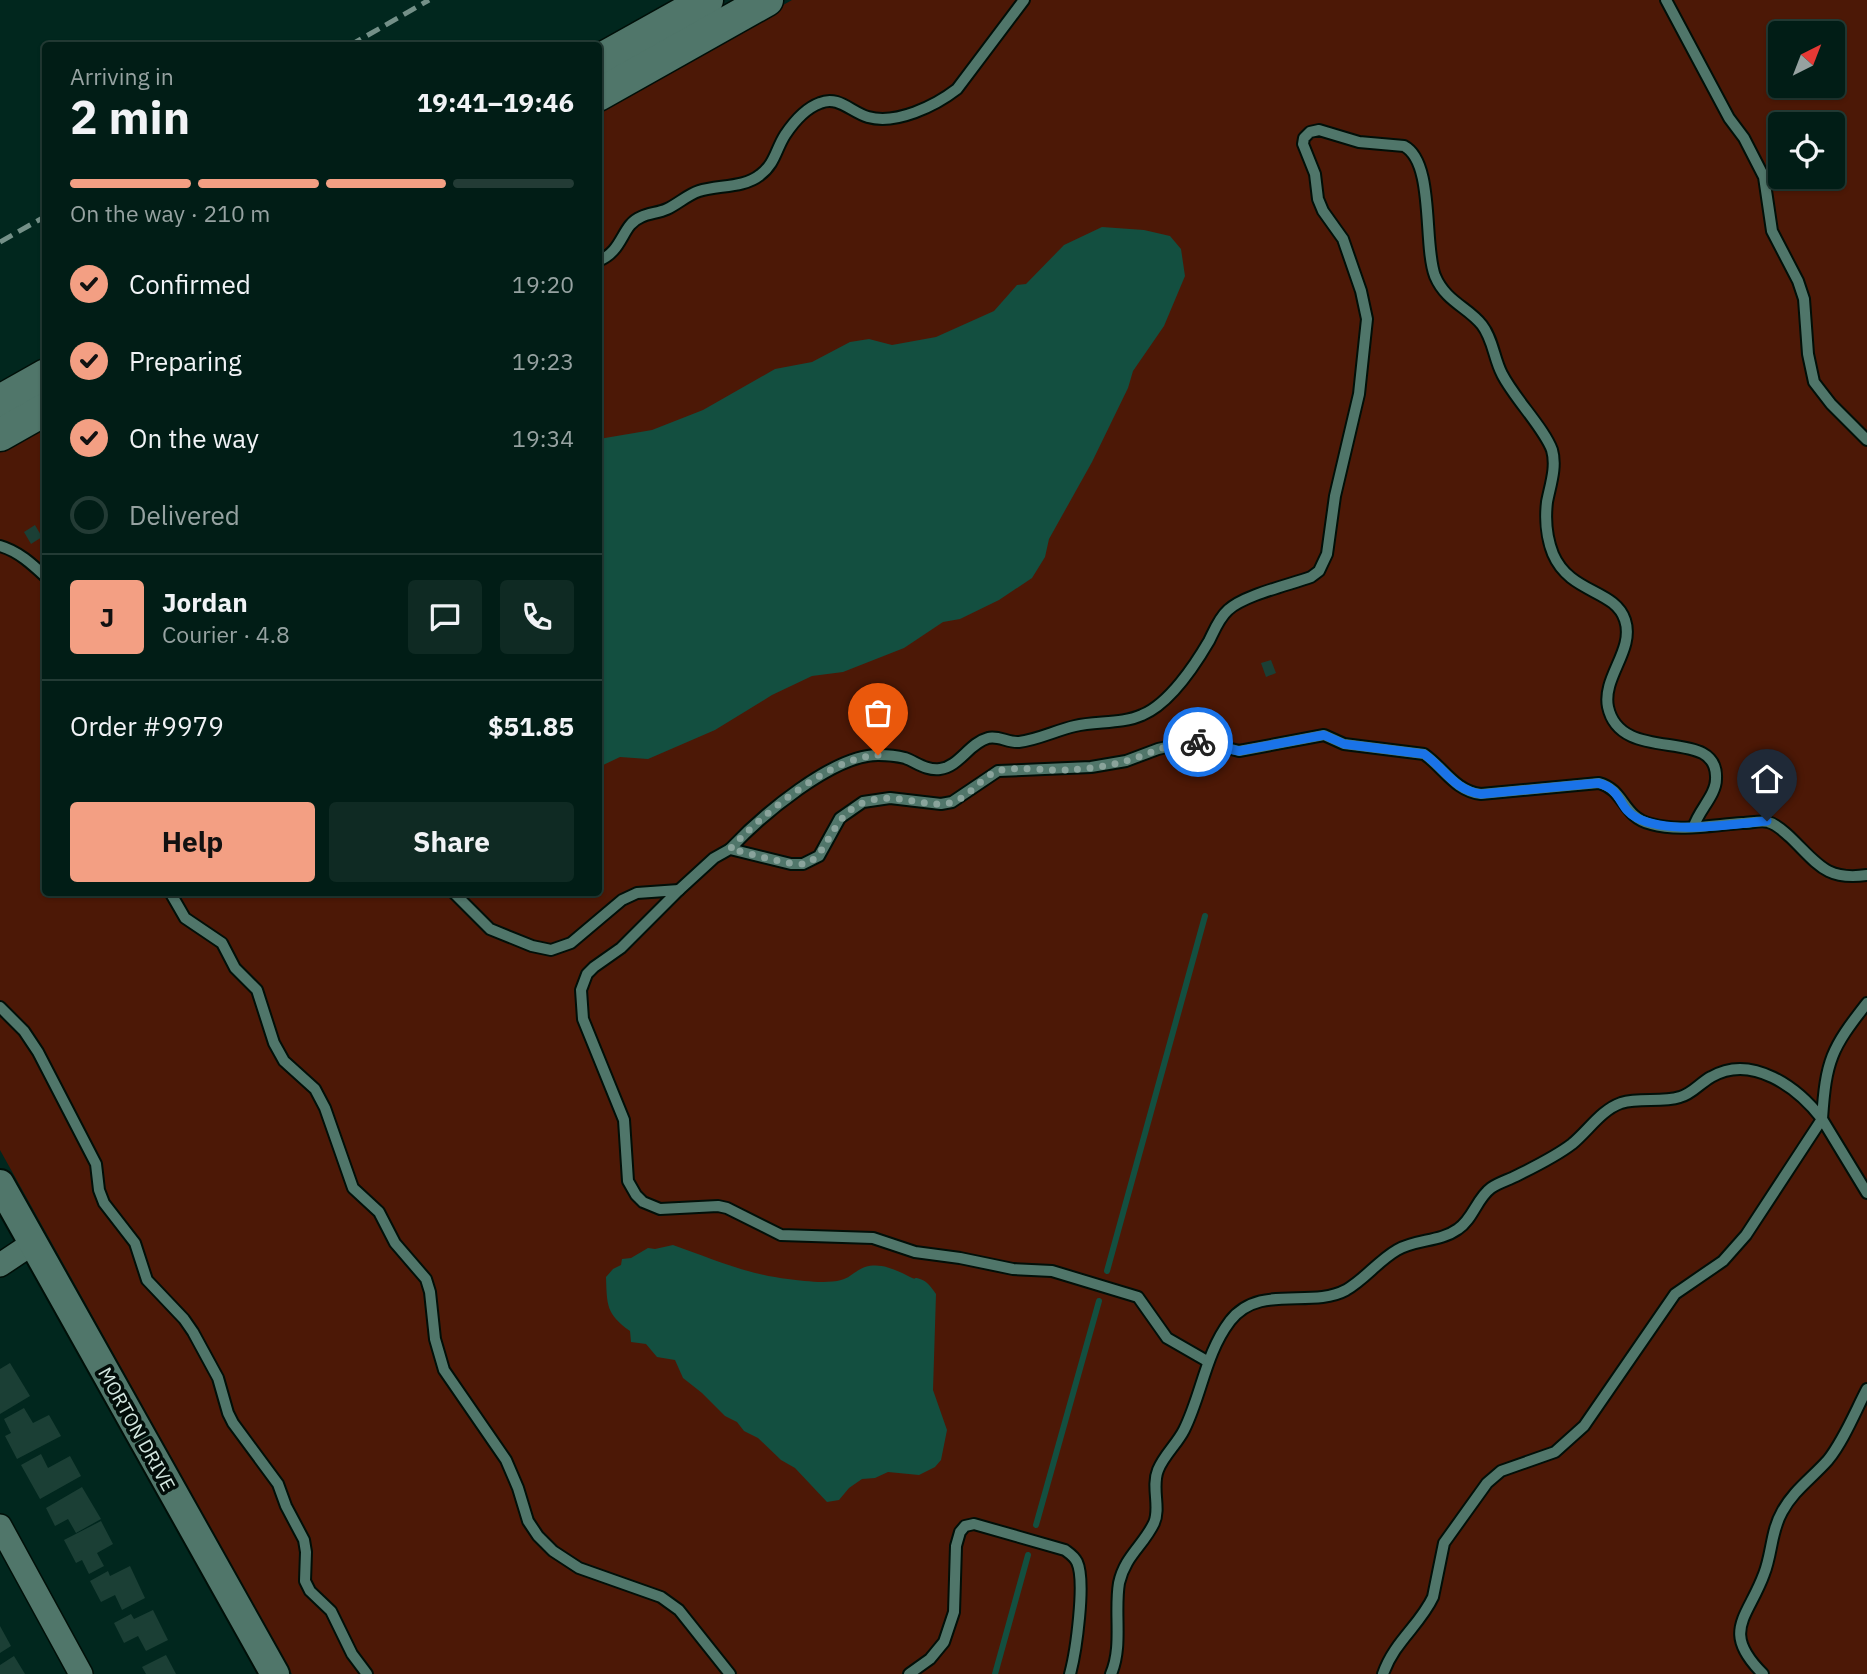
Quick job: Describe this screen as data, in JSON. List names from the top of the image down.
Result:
{
  "streets": {
    "street": ["MORTON DRIVE"]
  },
  "north": "top right",
  "page": {
    "heading": ["2 min", "Arriving in", "19:41–19:46"],
    "panel": [
      "Jordan",
      "Courier · 4.8",
      "Order #9979",
      "$51.85"
    ],
    "bar": "On the way · 210 m",
    "list": [
      ["Confirmed", "19:20"],
      ["Preparing", "19:23"],
      ["On the way", "19:34"],
      "Delivered"
    ],
    "round": "J",
    "buttons": ["Help", "Share"]
  }
}
